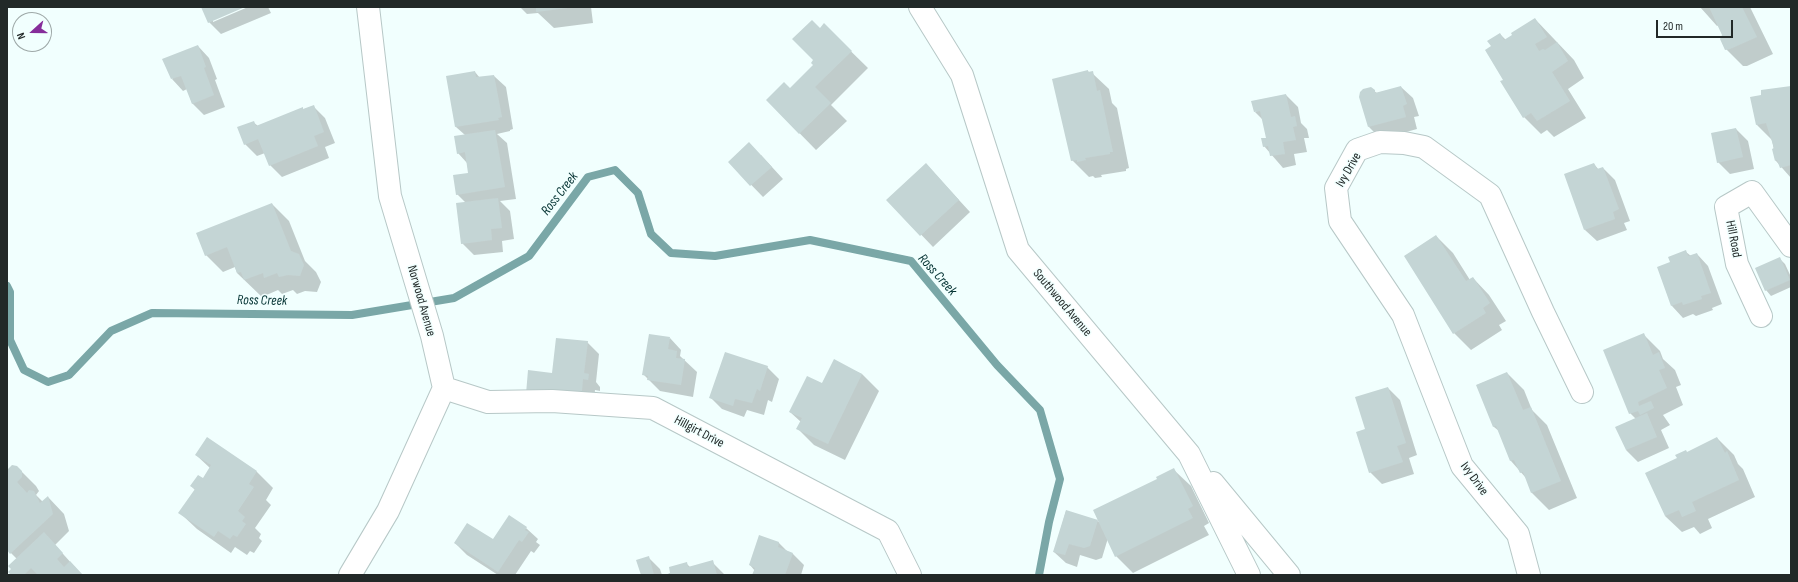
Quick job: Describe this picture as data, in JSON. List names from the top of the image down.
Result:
{
  "streets": {
    "street": [
      "Ivy Drive",
      "Hill Road",
      "Norwood Avenue",
      "Southwood Avenue",
      "Hillgirt Drive"
    ]
  },
  "crossings": [
    ["Norwood Avenue", "Hillgirt Drive"]
  ],
  "water": ["Ross Creek"],
  "scale_bar": "20 m",
  "north": "left"
}
